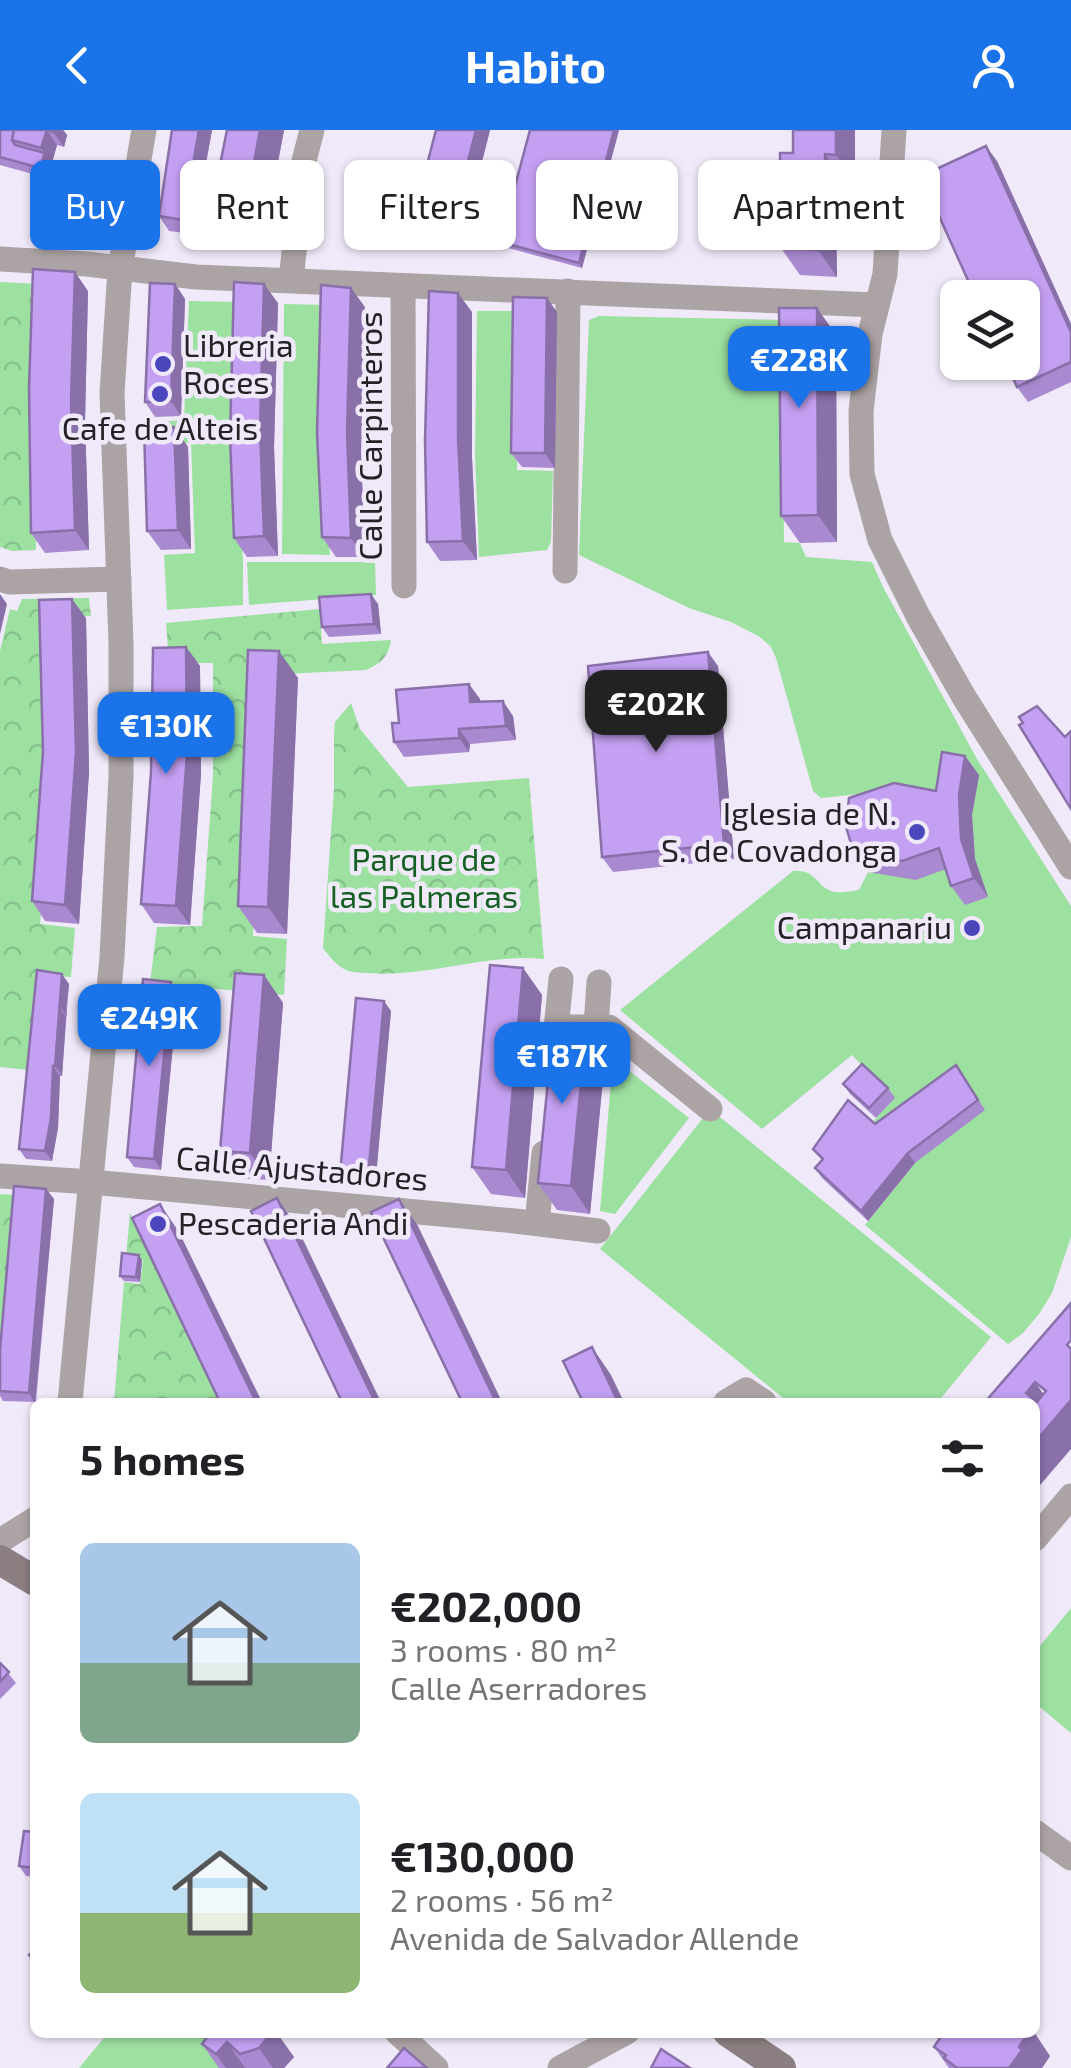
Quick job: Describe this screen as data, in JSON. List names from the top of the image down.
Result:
{
  "streets": {
    "street": ["Calle Carpinteros", "Calle Ajustadores"]
  },
  "parks": ["Parque de las Palmeras"],
  "places": [
    "Libreria Roces",
    "Cafe de Alteis",
    "Iglesia de N. S. de Covadonga",
    "Campanariu",
    "Pescaderia Andi"
  ],
  "page": {
    "header": "Habito",
    "chip": [
      "Buy",
      "Rent",
      "Filters",
      "New",
      "Apartment"
    ],
    "price": [
      "€228K",
      "€202K",
      "€130K",
      "€249K",
      "€187K"
    ],
    "heading": "5 homes",
    "list": [
      {
        "name": "€202,000",
        "note": "3 rooms · 80 m² · Calle Aserradores"
      },
      {
        "name": "€130,000",
        "note": "2 rooms · 56 m² · Avenida de Salvador Allende"
      }
    ]
  }
}
